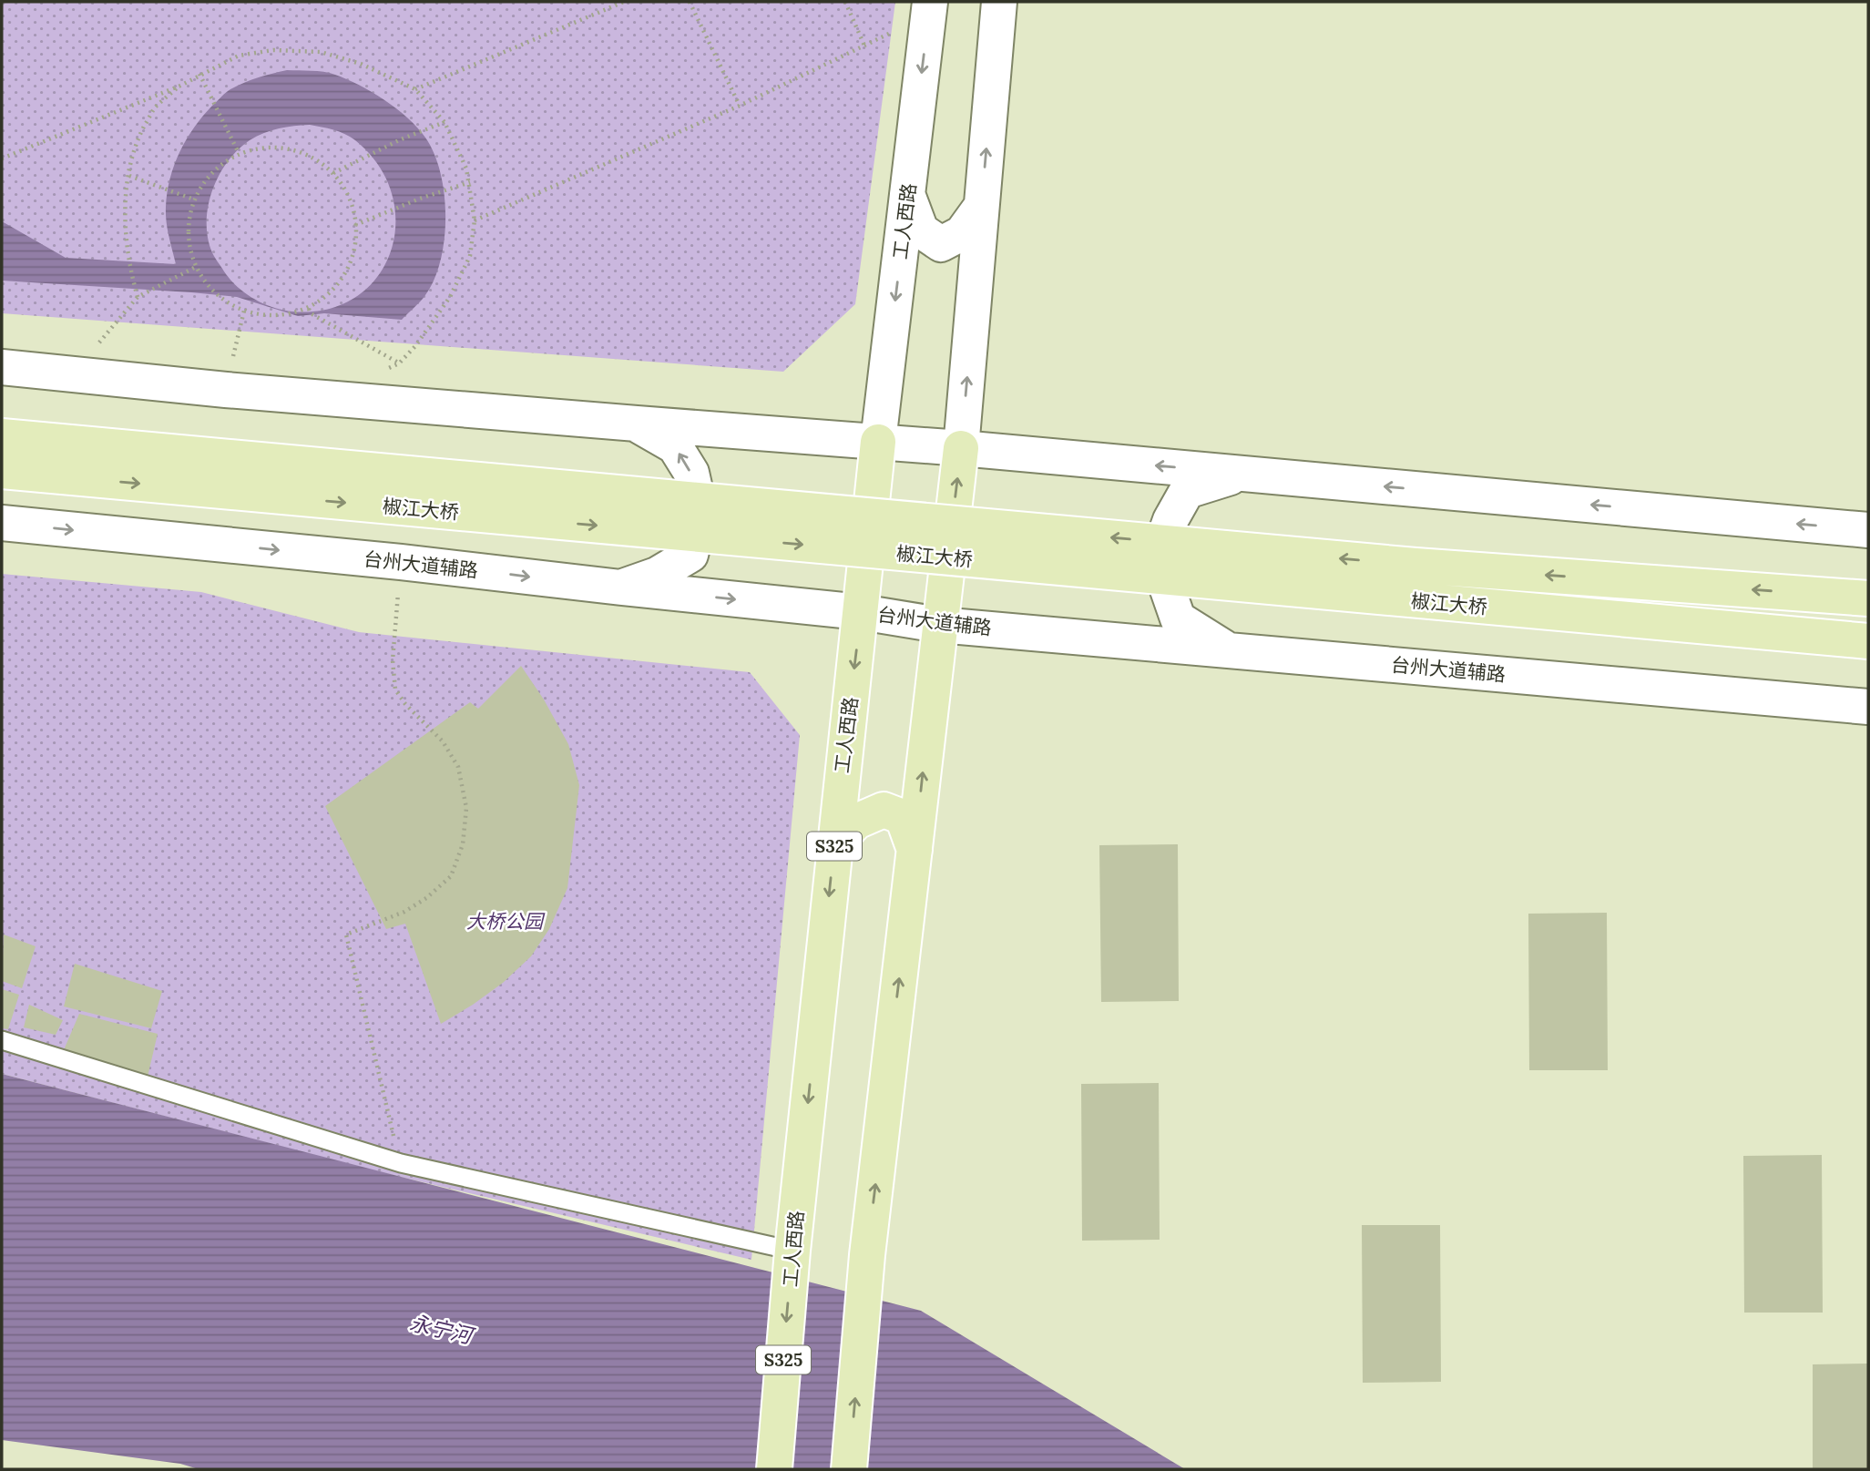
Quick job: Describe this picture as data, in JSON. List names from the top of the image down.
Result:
{
  "streets": {
    "main road": [
      "工人西路",
      "椒江大桥",
      "台州大道辅路",
      "S325"
    ]
  },
  "crossings": [
    ["工人西路", "台州大道辅路"]
  ],
  "water": ["永宁河"],
  "parks": ["大桥公园"]
}
